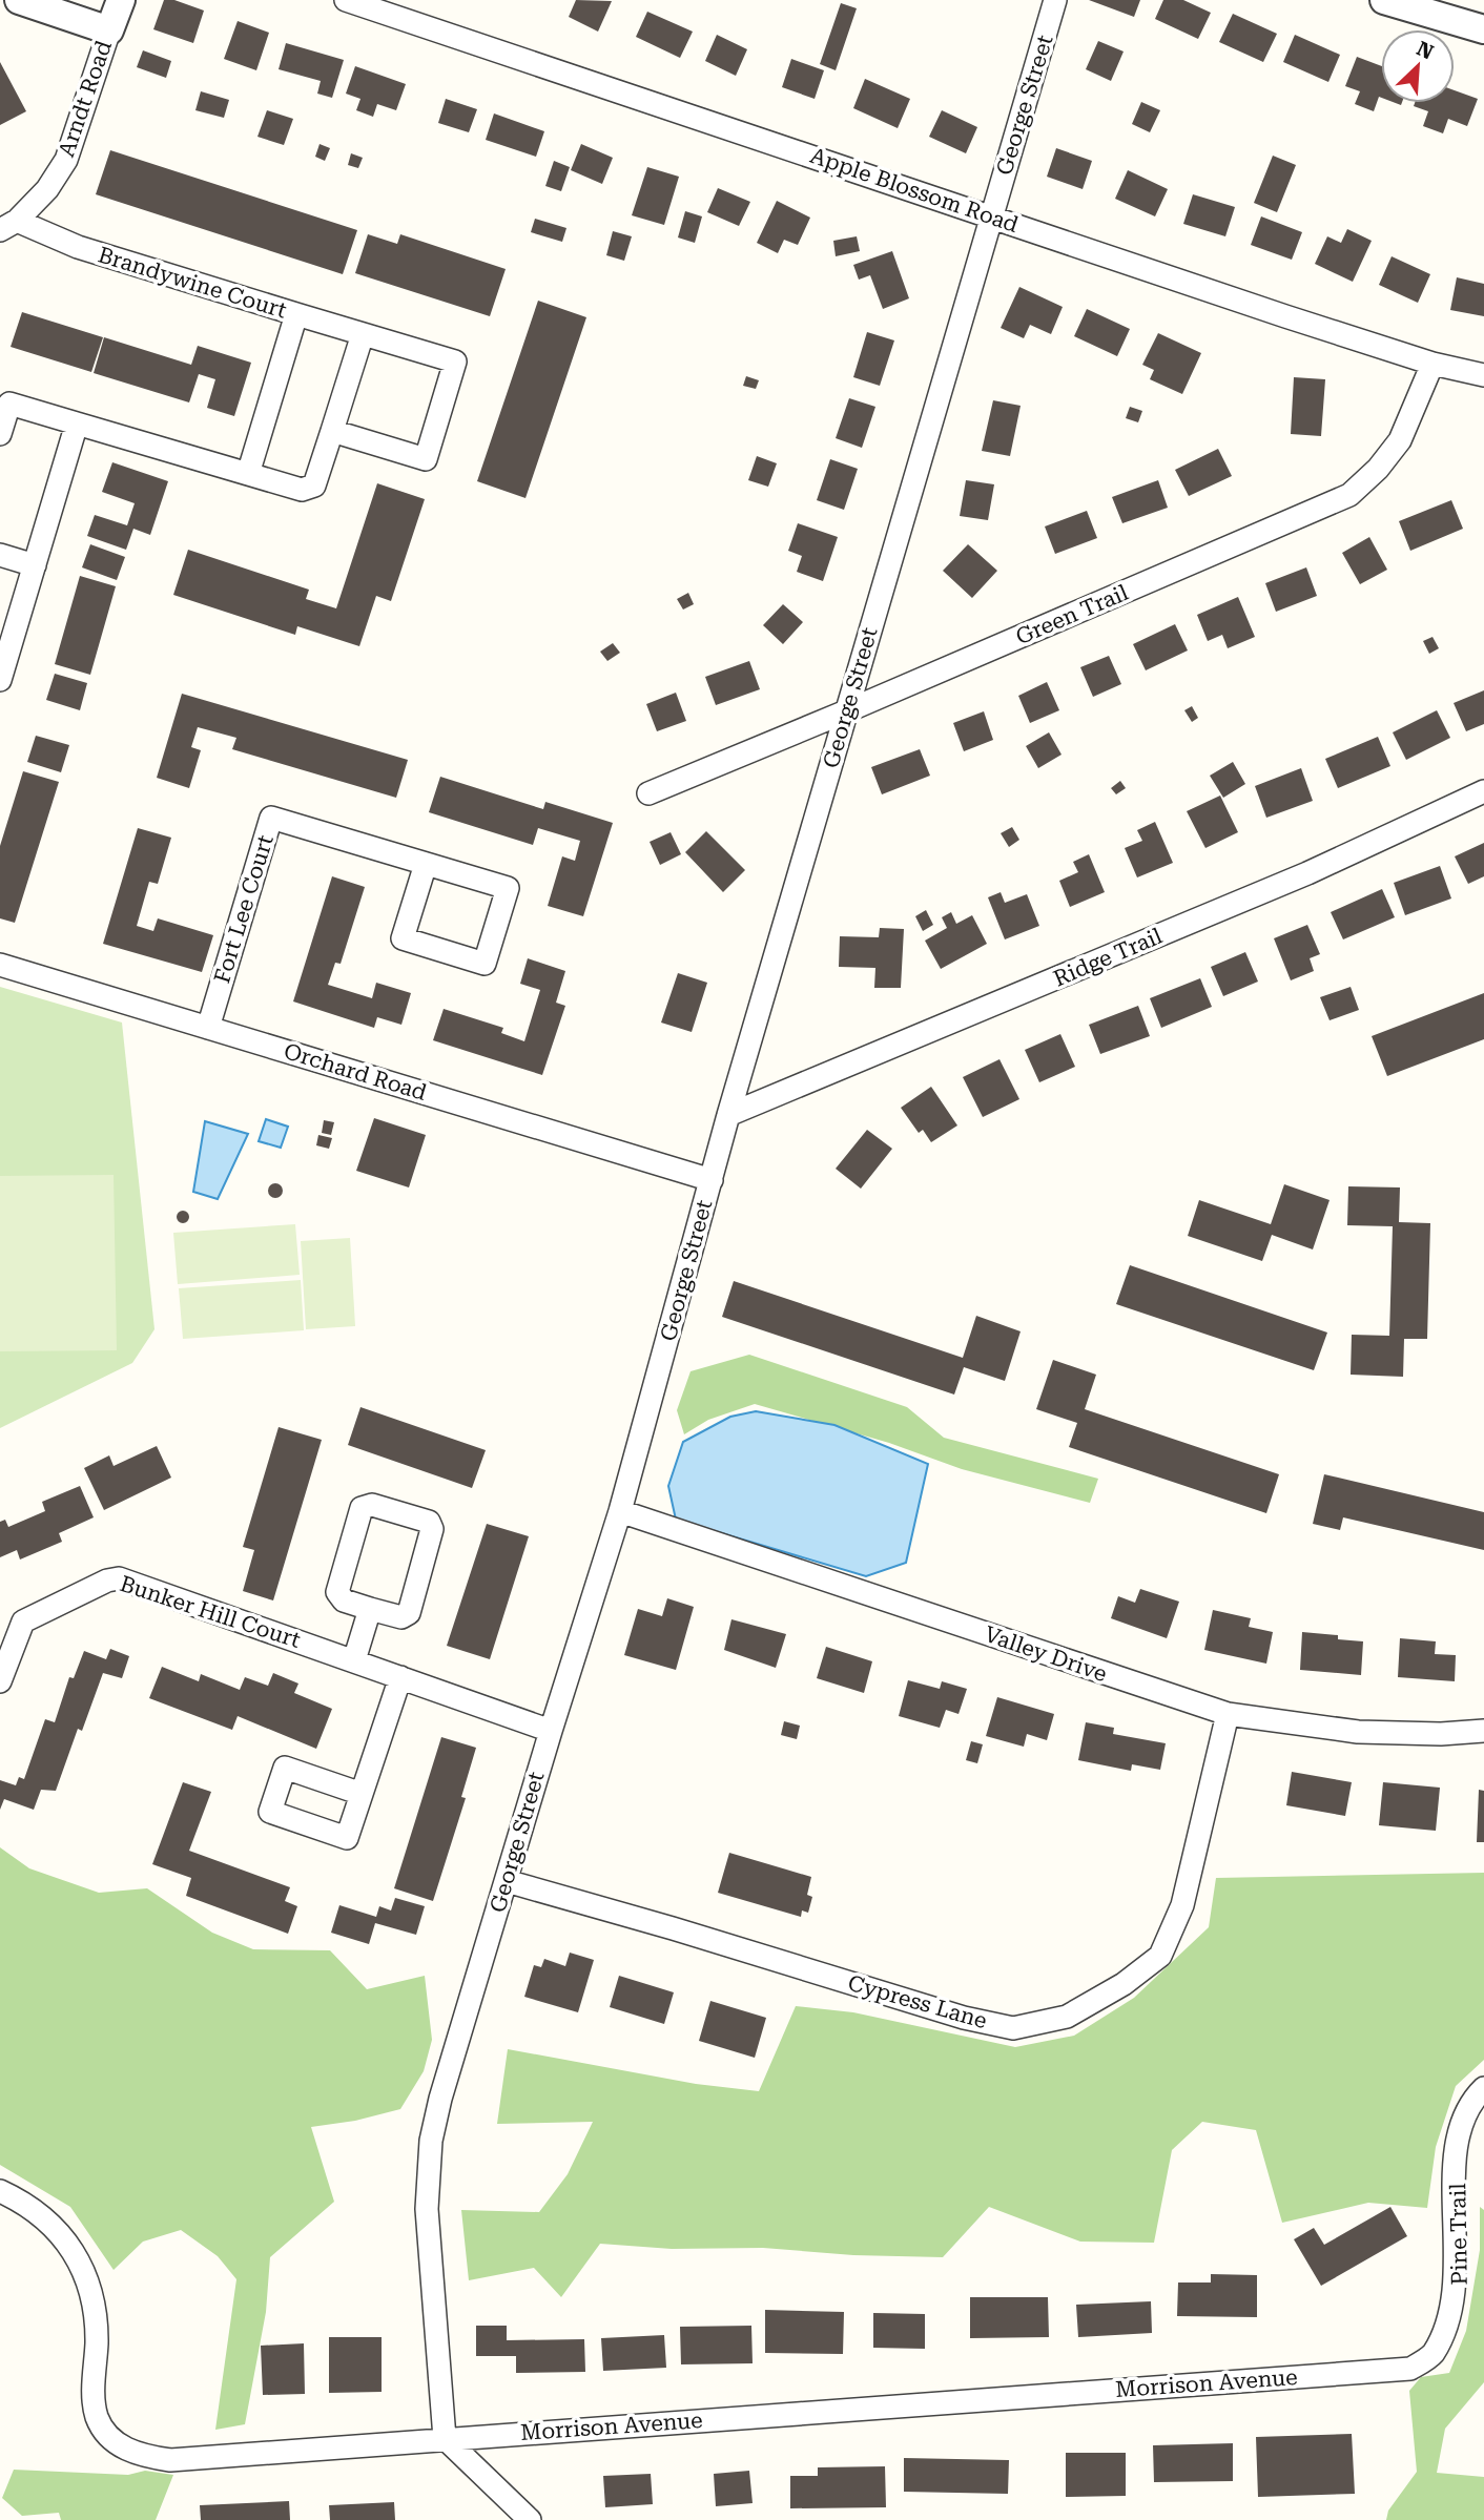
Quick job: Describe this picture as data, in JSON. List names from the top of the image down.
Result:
{
  "streets": {
    "street": [
      "Arndt Road",
      "George Street",
      "Apple Blossom Road",
      "Brandywine Court",
      "Green Trail",
      "Fort Lee Court",
      "Ridge Trail",
      "Orchard Road",
      "Bunker Hill Court",
      "Valley Drive",
      "Cypress Lane",
      "Pine Trail",
      "Morrison Avenue"
    ]
  },
  "crossings": [
    ["Arndt Road", "Brandywine Court"],
    ["George Street", "Apple Blossom Road"],
    ["George Street", "Green Trail"],
    ["George Street", "Ridge Trail"],
    ["George Street", "Orchard Road"],
    ["George Street", "Bunker Hill Court"],
    ["George Street", "Valley Drive"],
    ["George Street", "Cypress Lane"],
    ["George Street", "Morrison Avenue"],
    ["Apple Blossom Road", "Green Trail"],
    ["Fort Lee Court", "Orchard Road"],
    ["Valley Drive", "Cypress Lane"],
    ["Pine Trail", "Morrison Avenue"]
  ],
  "north": "top right"
}
